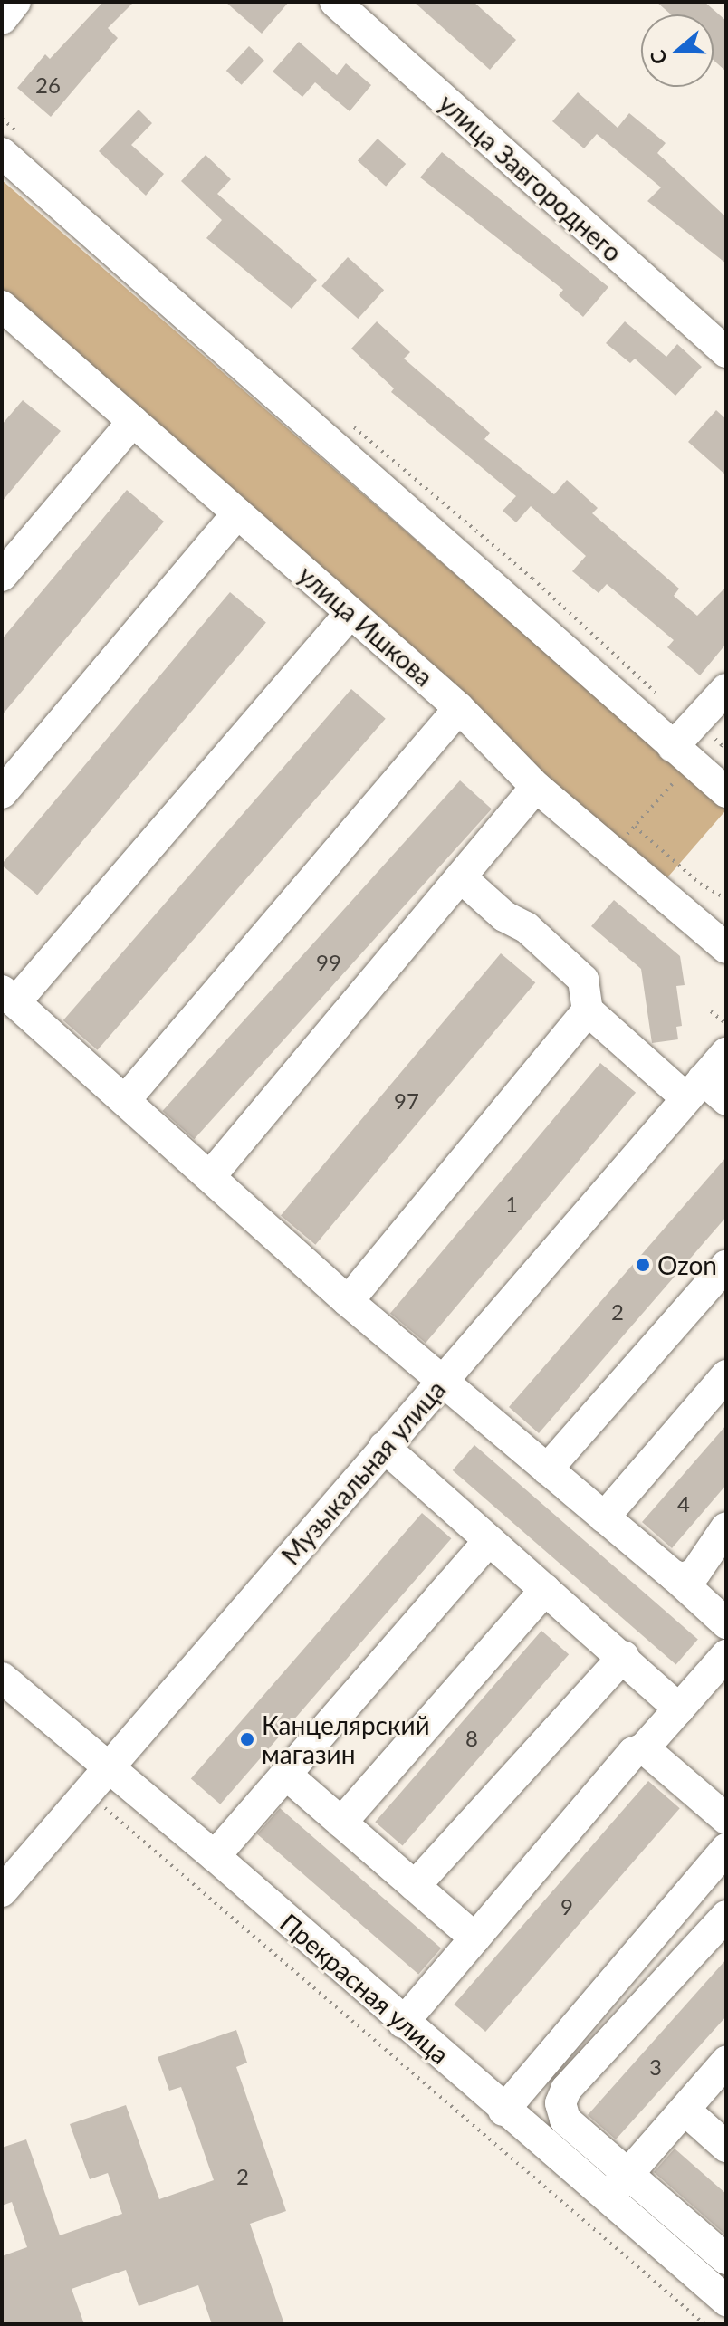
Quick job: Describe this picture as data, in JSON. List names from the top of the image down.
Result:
{
  "streets": {
    "street": [
      "улица Завгороднего",
      "улица Ишкова",
      "Музыкальная улица",
      "Прекрасная улица"
    ]
  },
  "crossings": [
    ["Музыкальная улица", "Прекрасная улица"]
  ],
  "places": ["Ozon", "Канцелярский магазин"],
  "house_numbers": [
    "26",
    "99",
    "97",
    "1",
    "2",
    "4",
    "8",
    "9",
    "3",
    "2"
  ],
  "north": "left"
}
